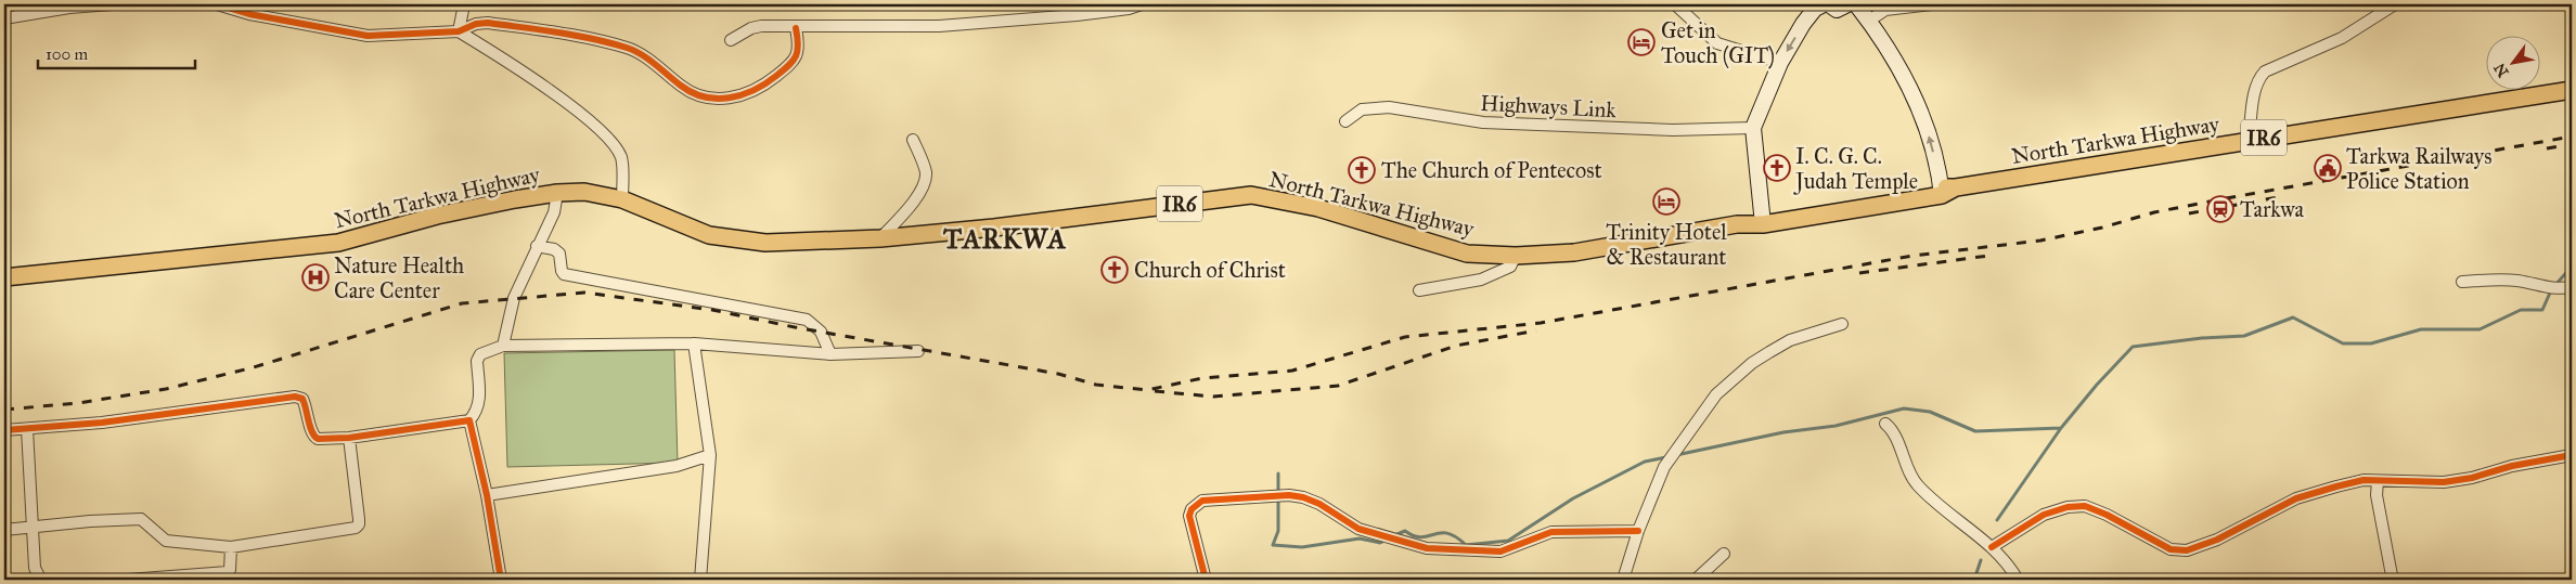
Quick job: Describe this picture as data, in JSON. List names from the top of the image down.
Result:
{
  "streets": {
    "main road": ["IR6", "North Tarkwa Highway"],
    "street": ["Highways Link"]
  },
  "districts": ["TARKWA"],
  "places": {
    "hotel": ["Get in Touch (GIT)", "Trinity Hotel & Restaurant"],
    "church": ["I. C. G. C. Judah Temple", "The Church of Pentecost", "Church of Christ"],
    "public building": ["Tarkwa Railways Police Station"],
    "station": ["Tarkwa"],
    "hospital": ["Nature Health Care Center"]
  },
  "scale_bar": "100 m",
  "north": "bottom left"
}
